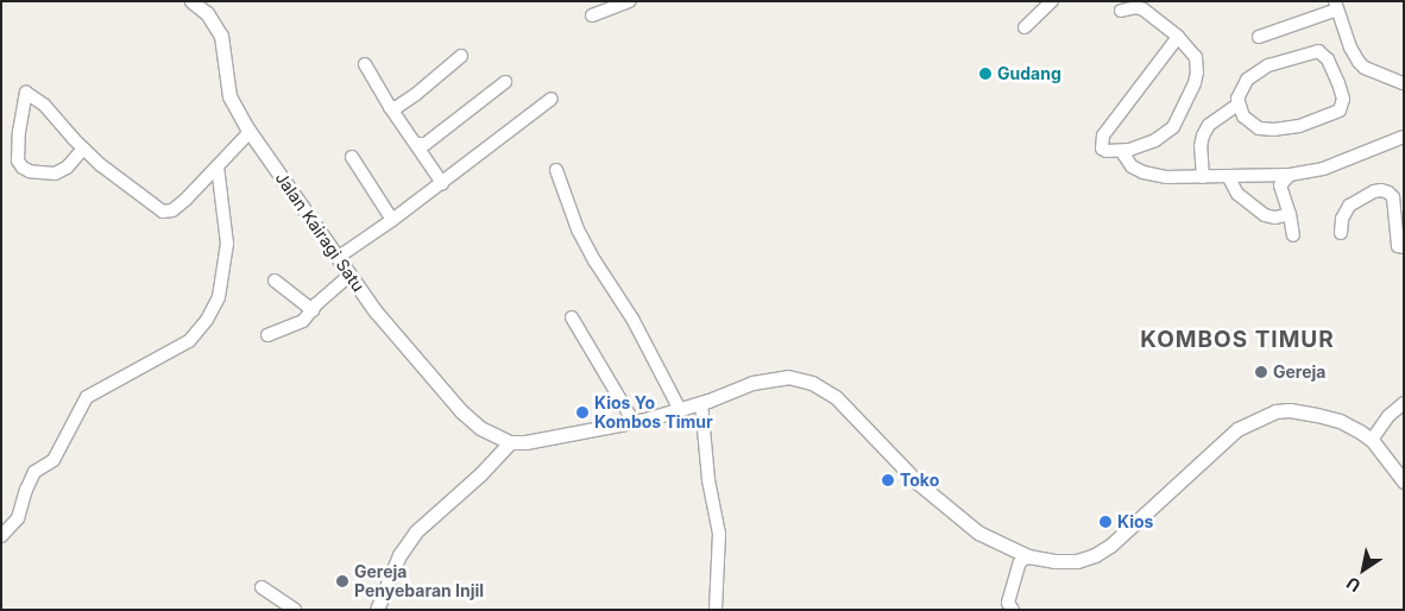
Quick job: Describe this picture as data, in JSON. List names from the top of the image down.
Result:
{
  "streets": {
    "street": ["Jalan Kairagi Satu"]
  },
  "districts": ["KOMBOS TIMUR"],
  "places": [
    "Gudang",
    "Gereja",
    "Kios Yo Kombos Timur",
    "Toko",
    "Kios",
    "Gereja Penyebaran Injil"
  ],
  "north": "bottom left"
}
